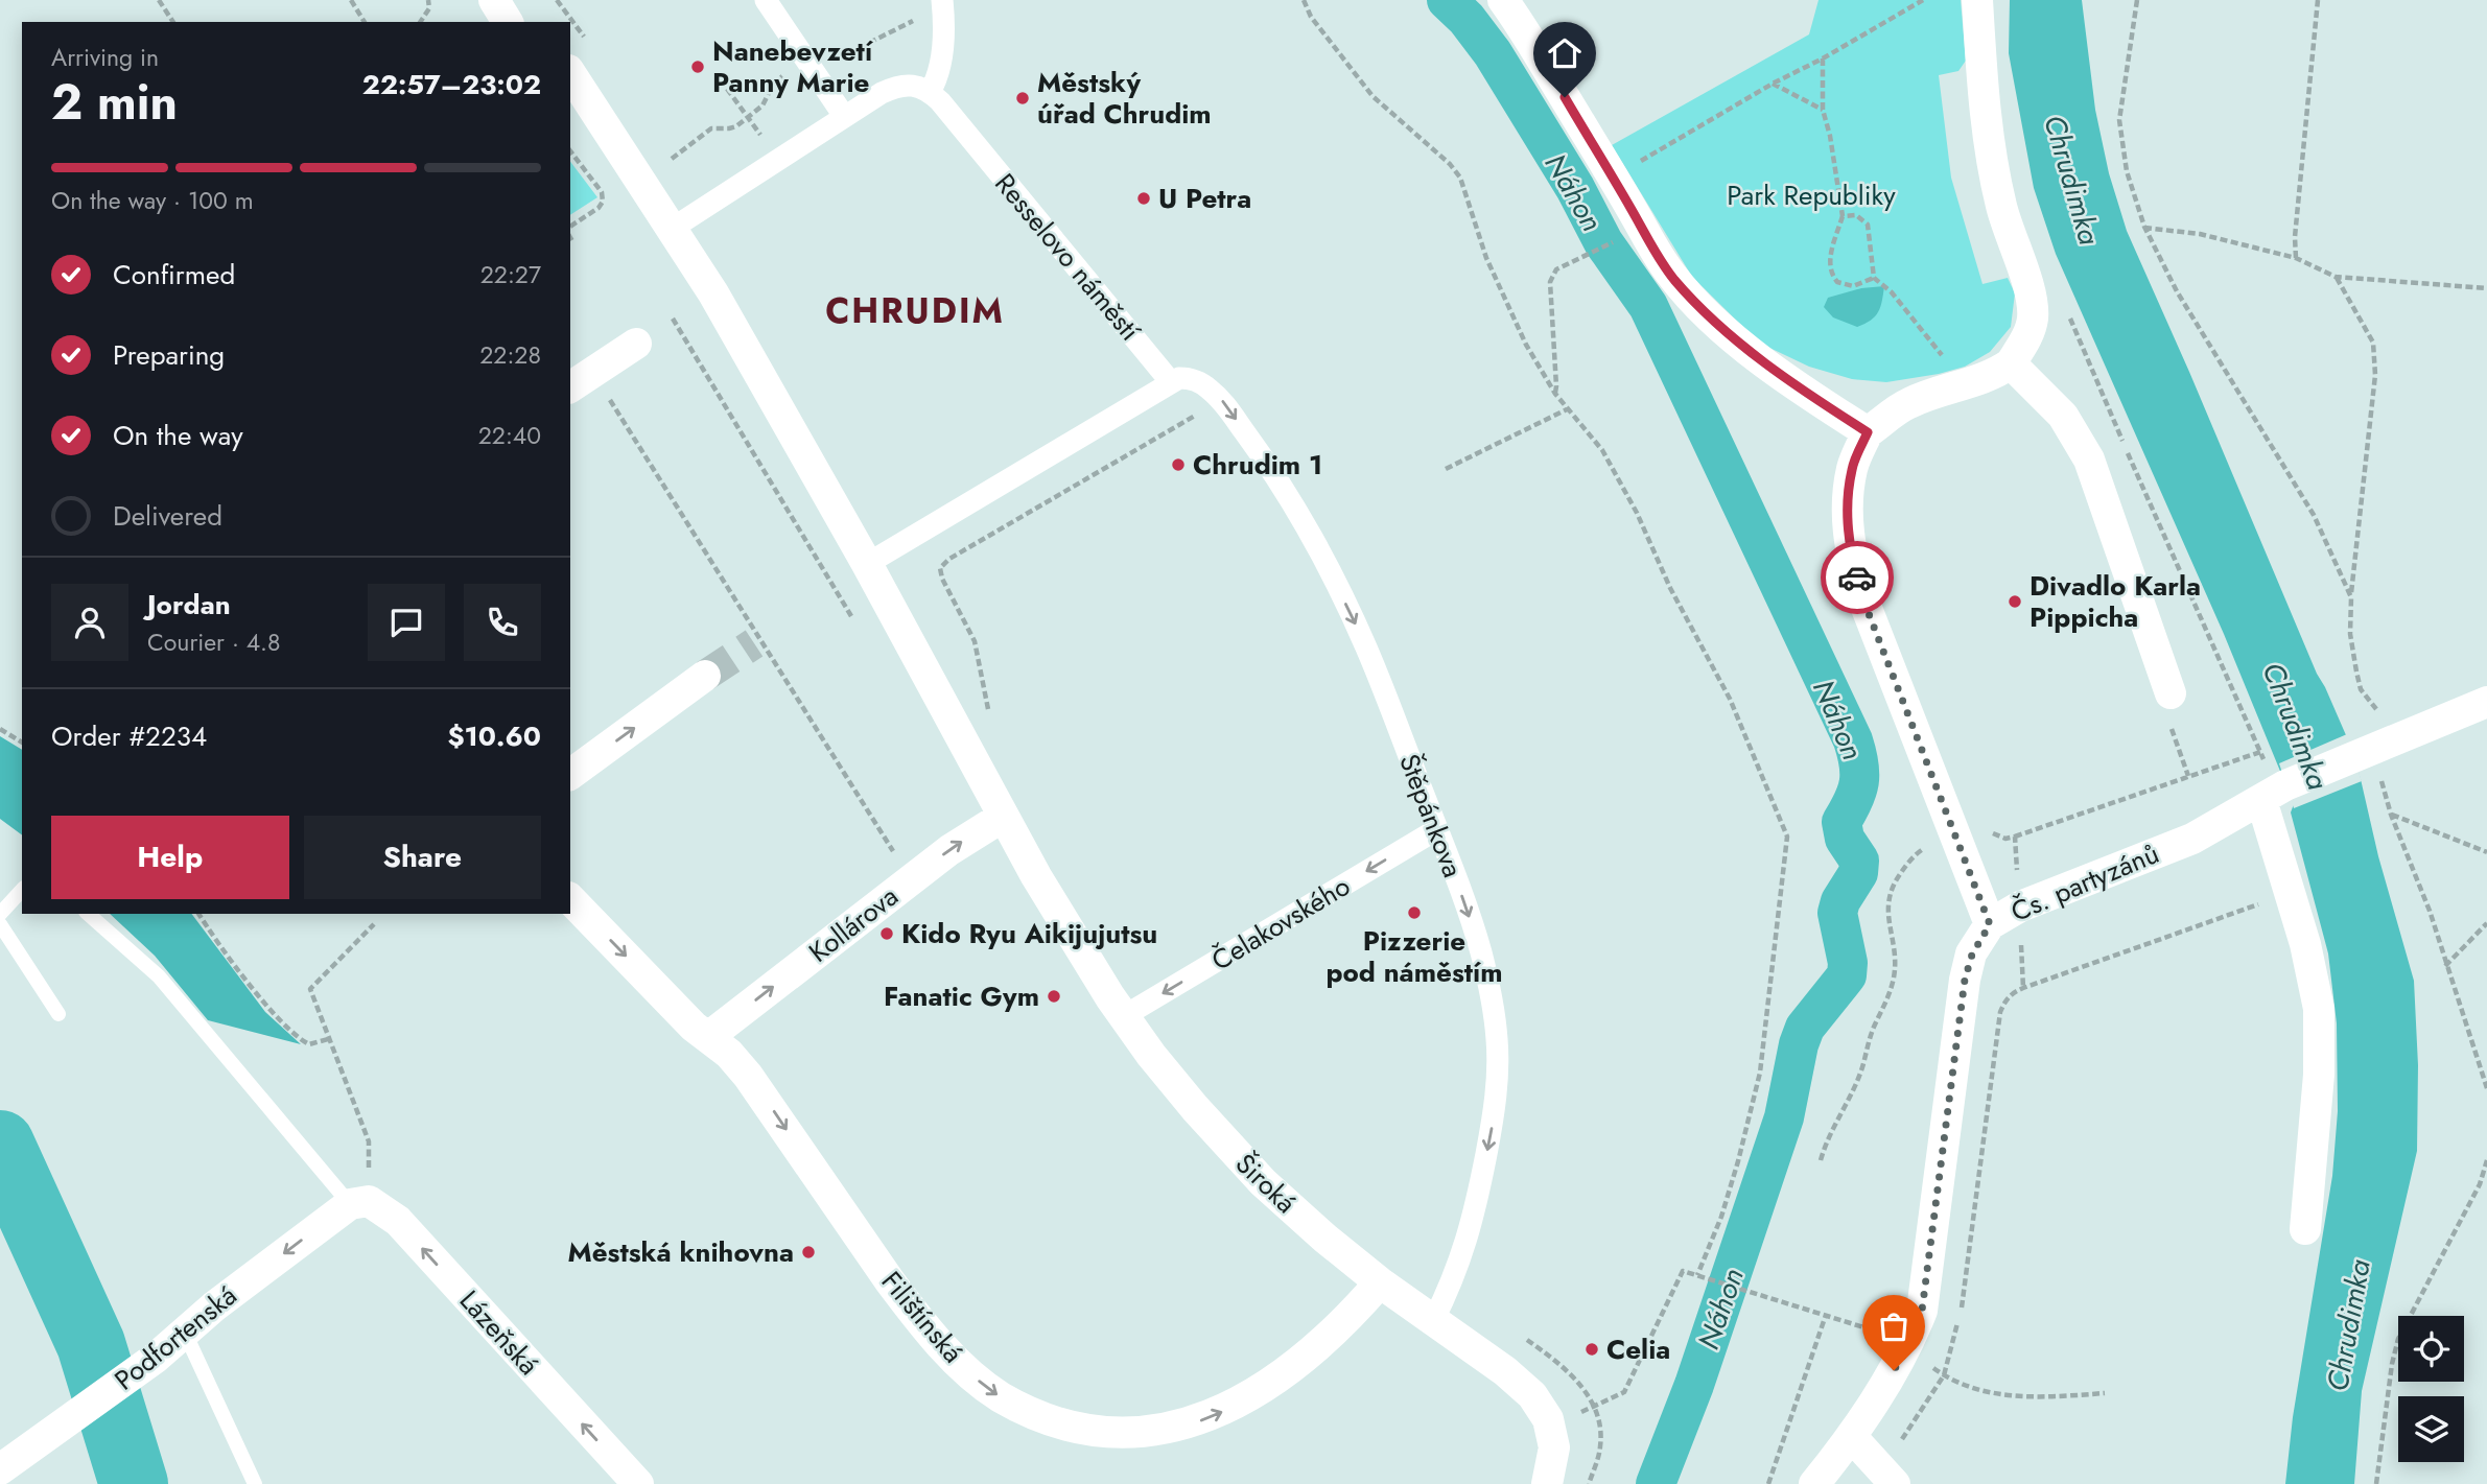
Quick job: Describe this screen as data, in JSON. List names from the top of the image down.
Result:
{
  "streets": {
    "street": [
      "Resselovo náměstí",
      "Štěpánkova",
      "Čs. partyzánů",
      "Čelakovského",
      "Kollárova",
      "Široká",
      "Filištínská",
      "Lázeňská",
      "Podfortenská"
    ]
  },
  "crossings": [
    ["Resselovo náměstí", "Štěpánkova"],
    ["Štěpánkova", "Čelakovského"],
    ["Štěpánkova", "Široká"],
    ["Čelakovského", "Široká"],
    ["Kollárova", "Široká"],
    ["Kollárova", "Filištínská"],
    ["Široká", "Filištínská"],
    ["Lázeňská", "Podfortenská"]
  ],
  "one_way": [
    "Štěpánkova",
    "Čelakovského",
    "Kollárova",
    "Filištínská",
    "Lázeňská",
    "Podfortenská"
  ],
  "districts": ["CHRUDIM"],
  "water": ["Chrudimka", "Náhon"],
  "parks": ["Park Republiky"],
  "places": [
    "Nanebevzetí Panny Marie",
    "Městský úřad Chrudim",
    "U Petra",
    "Chrudim 1",
    "Divadlo Karla Pippicha",
    "Pizzerie pod náměstím",
    "Kido Ryu Aikijujutsu",
    "Fanatic Gym",
    "Městská knihovna",
    "Celia"
  ],
  "page": {
    "heading": ["2 min", "Arriving in", "22:57–23:02"],
    "panel": [
      "Jordan",
      "Courier · 4.8",
      "Order #2234",
      "$10.60"
    ],
    "bar": "On the way · 100 m",
    "list": [
      ["Confirmed", "22:27"],
      ["Preparing", "22:28"],
      ["On the way", "22:40"],
      "Delivered"
    ],
    "buttons": ["Help", "Share"]
  }
}
